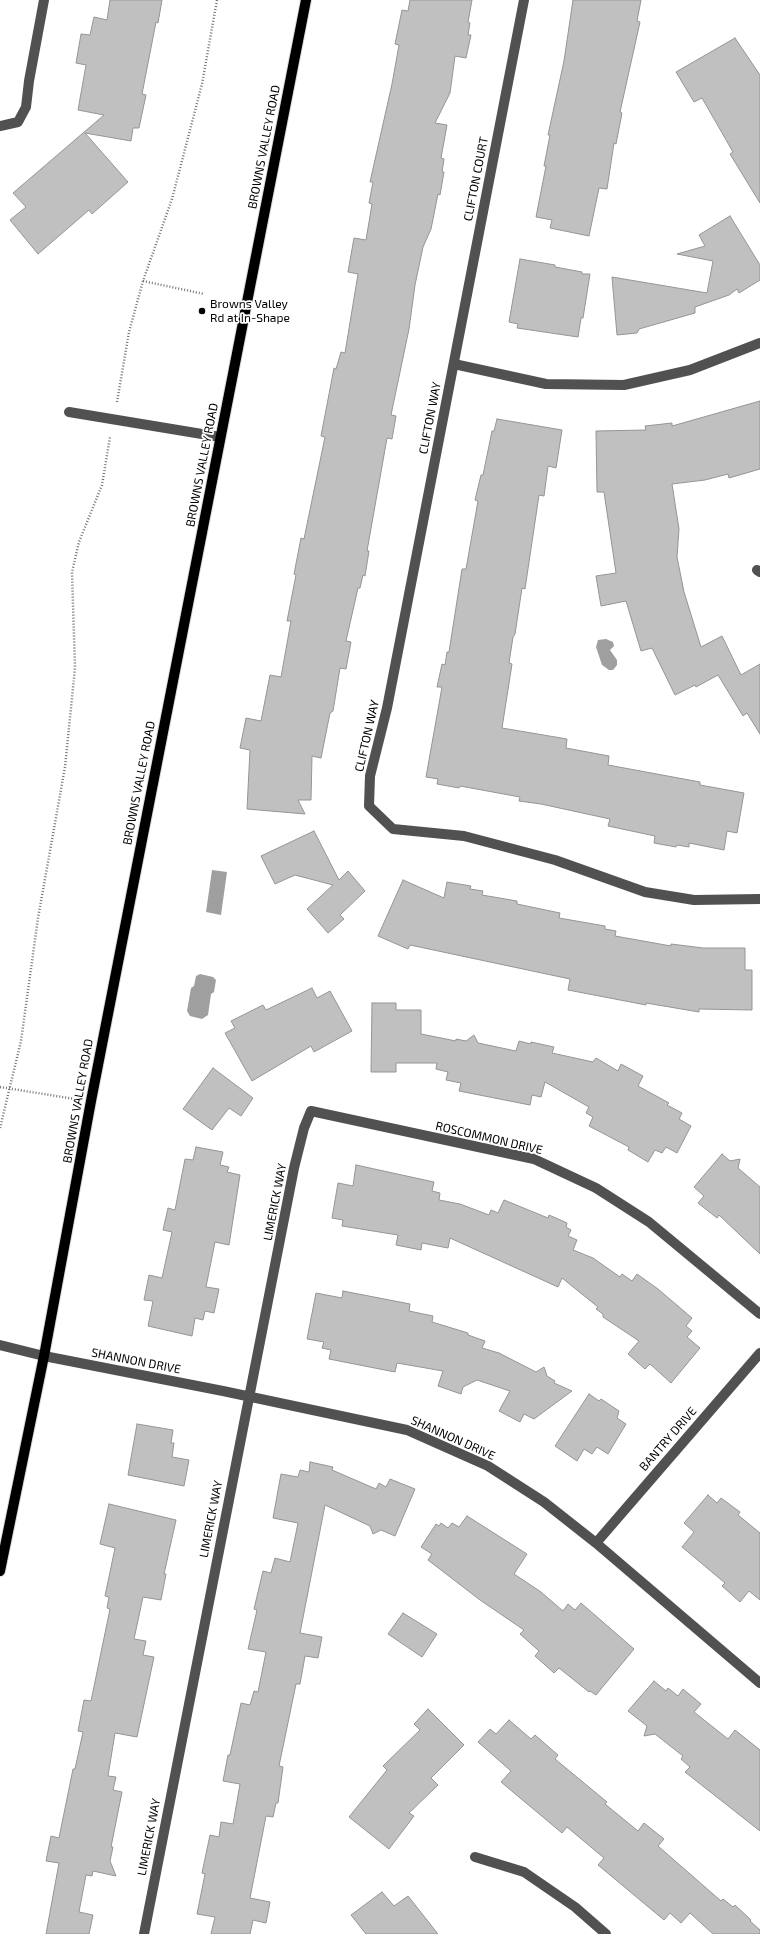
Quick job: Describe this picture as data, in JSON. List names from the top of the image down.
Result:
{
  "streets": {
    "main road": ["BROWNS VALLEY ROAD"],
    "street": [
      "CLIFTON COURT",
      "CLIFTON WAY",
      "ROSCOMMON DRIVE",
      "LIMERICK WAY",
      "SHANNON DRIVE",
      "BANTRY DRIVE"
    ]
  },
  "crossings": [
    ["BROWNS VALLEY ROAD", "SHANNON DRIVE"],
    ["CLIFTON COURT", "CLIFTON WAY"],
    ["ROSCOMMON DRIVE", "LIMERICK WAY"],
    ["LIMERICK WAY", "SHANNON DRIVE"],
    ["SHANNON DRIVE", "BANTRY DRIVE"]
  ],
  "places": ["Browns Valley Rd at In-Shape"]
}
